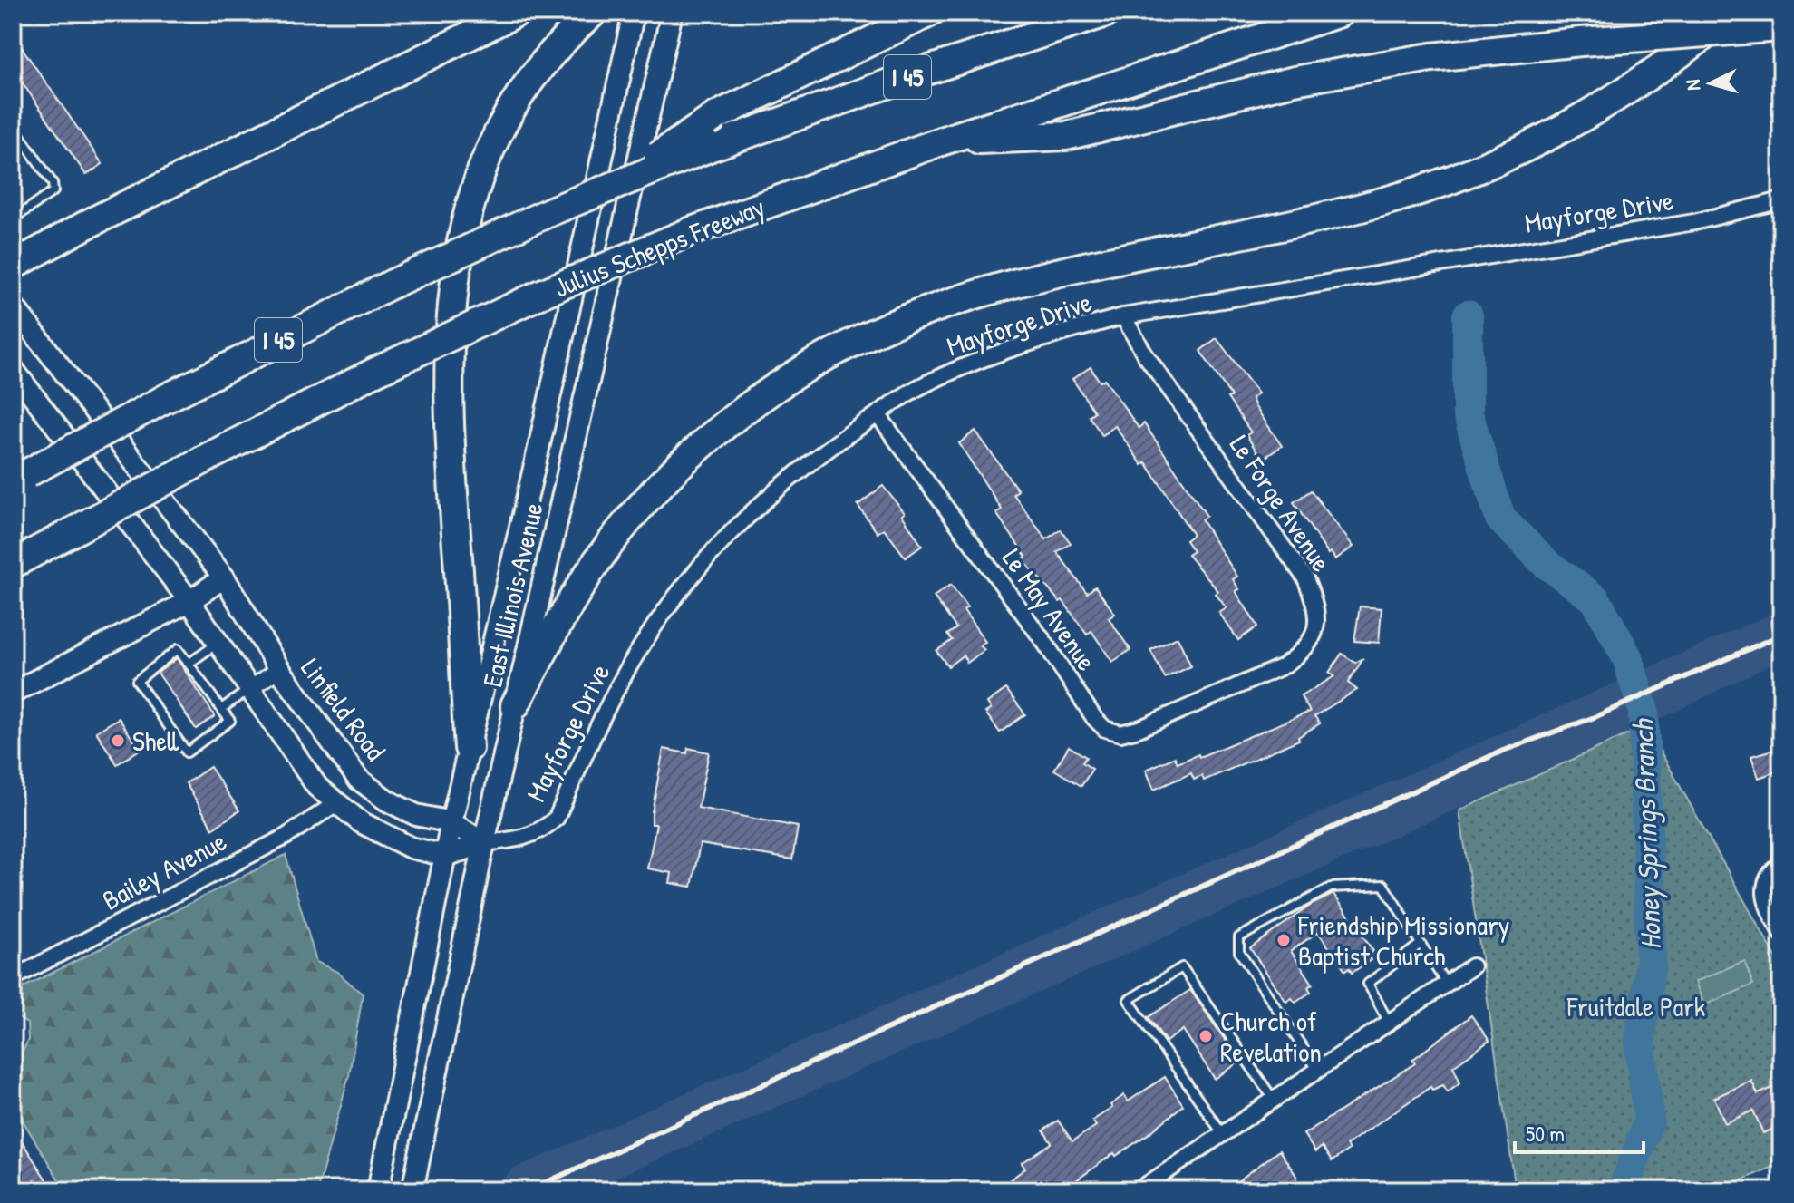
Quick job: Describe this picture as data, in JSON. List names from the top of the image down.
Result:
{
  "streets": {
    "highway": ["I 45", "Julius Schepps Freeway"],
    "main road": ["East Illinois Avenue", "Linfield Road"],
    "street": [
      "Mayforge Drive",
      "Le Forge Avenue",
      "Le May Avenue",
      "Bailey Avenue"
    ]
  },
  "crossings": [
    ["Mayforge Drive", "Le Forge Avenue"],
    ["Mayforge Drive", "East Illinois Avenue"],
    ["Mayforge Drive", "Le May Avenue"],
    ["Mayforge Drive", "Linfield Road"],
    ["Le Forge Avenue", "Le May Avenue"],
    ["East Illinois Avenue", "Linfield Road"]
  ],
  "water": ["Honey Springs Branch"],
  "parks": ["Fruitdale Park"],
  "places": ["Shell", "Friendship Missionary Baptist Church", "Church of Revelation"],
  "scale_bar": "50 m",
  "north": "left"
}
